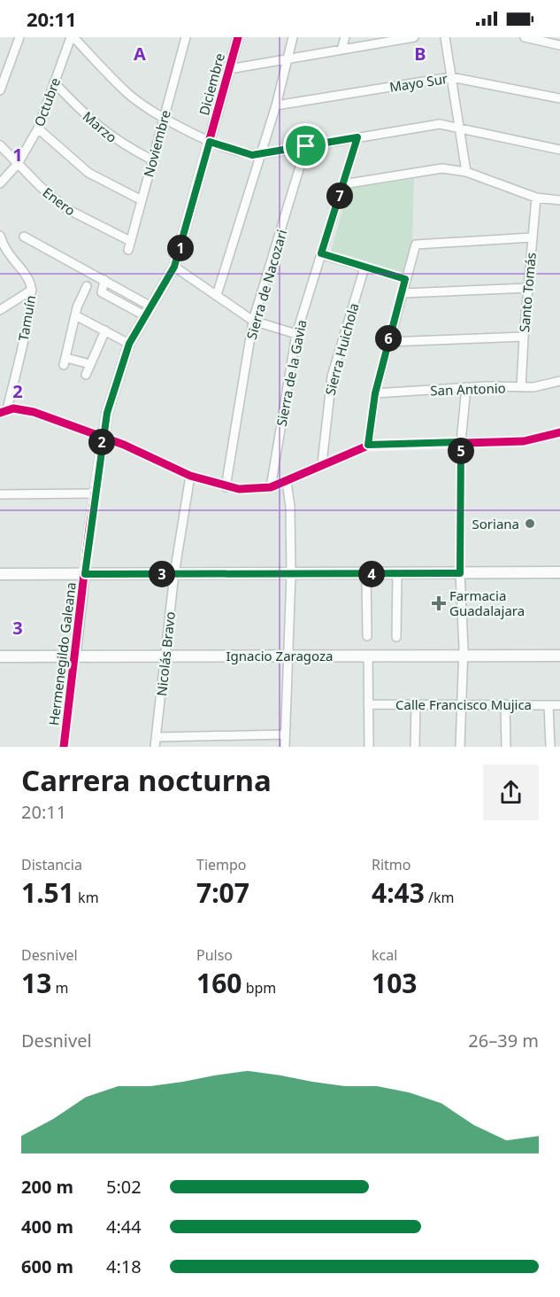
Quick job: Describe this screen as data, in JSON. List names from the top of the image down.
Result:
{
  "streets": {
    "main road": ["Ignacio Zaragoza"],
    "street": [
      "Mayo Sur",
      "Diciembre",
      "Octubre",
      "Marzo",
      "Noviembre",
      "Enero",
      "Sierra de Nacozari",
      "Santo Tomás",
      "Tamuín",
      "Sierra Huichola",
      "Sierra de la Gavia",
      "San Antonio",
      "Hermenegildo Galeana",
      "Nicolás Bravo",
      "Calle Francisco Mujica"
    ]
  },
  "crossings": [
    ["Diciembre", "Hermenegildo Galeana"],
    ["Octubre", "Marzo"],
    ["Octubre", "Enero"],
    ["Marzo", "Noviembre"],
    ["Noviembre", "Enero"],
    ["Santo Tomás", "San Antonio"],
    ["Hermenegildo Galeana", "Ignacio Zaragoza"],
    ["Nicolás Bravo", "Ignacio Zaragoza"]
  ],
  "places": {
    "other": ["Soriana"],
    "health": ["Farmacia Guadalajara"]
  },
  "page": {
    "status": "20:11",
    "pins": [
      "7",
      "1",
      "6",
      "2",
      "5",
      "3",
      "4"
    ],
    "heading": ["Carrera nocturna", "20:11"],
    "stats": [
      ["Distancia", "1.51 km"],
      ["Tiempo", "7:07"],
      ["Ritmo", "4:43 /km"],
      ["Desnivel", "13 m"],
      ["Pulso", "160 bpm"],
      ["kcal", "103"]
    ],
    "chart": ["Desnivel", "26–39 m"],
    "list": [
      {
        "name": "200 m",
        "note": "5:02"
      },
      {
        "name": "400 m",
        "note": "4:44"
      },
      {
        "name": "600 m",
        "note": "4:18"
      }
    ]
  },
  "grid": {
    "columns": ["A", "B"],
    "rows": ["1", "2", "3"]
  }
}
